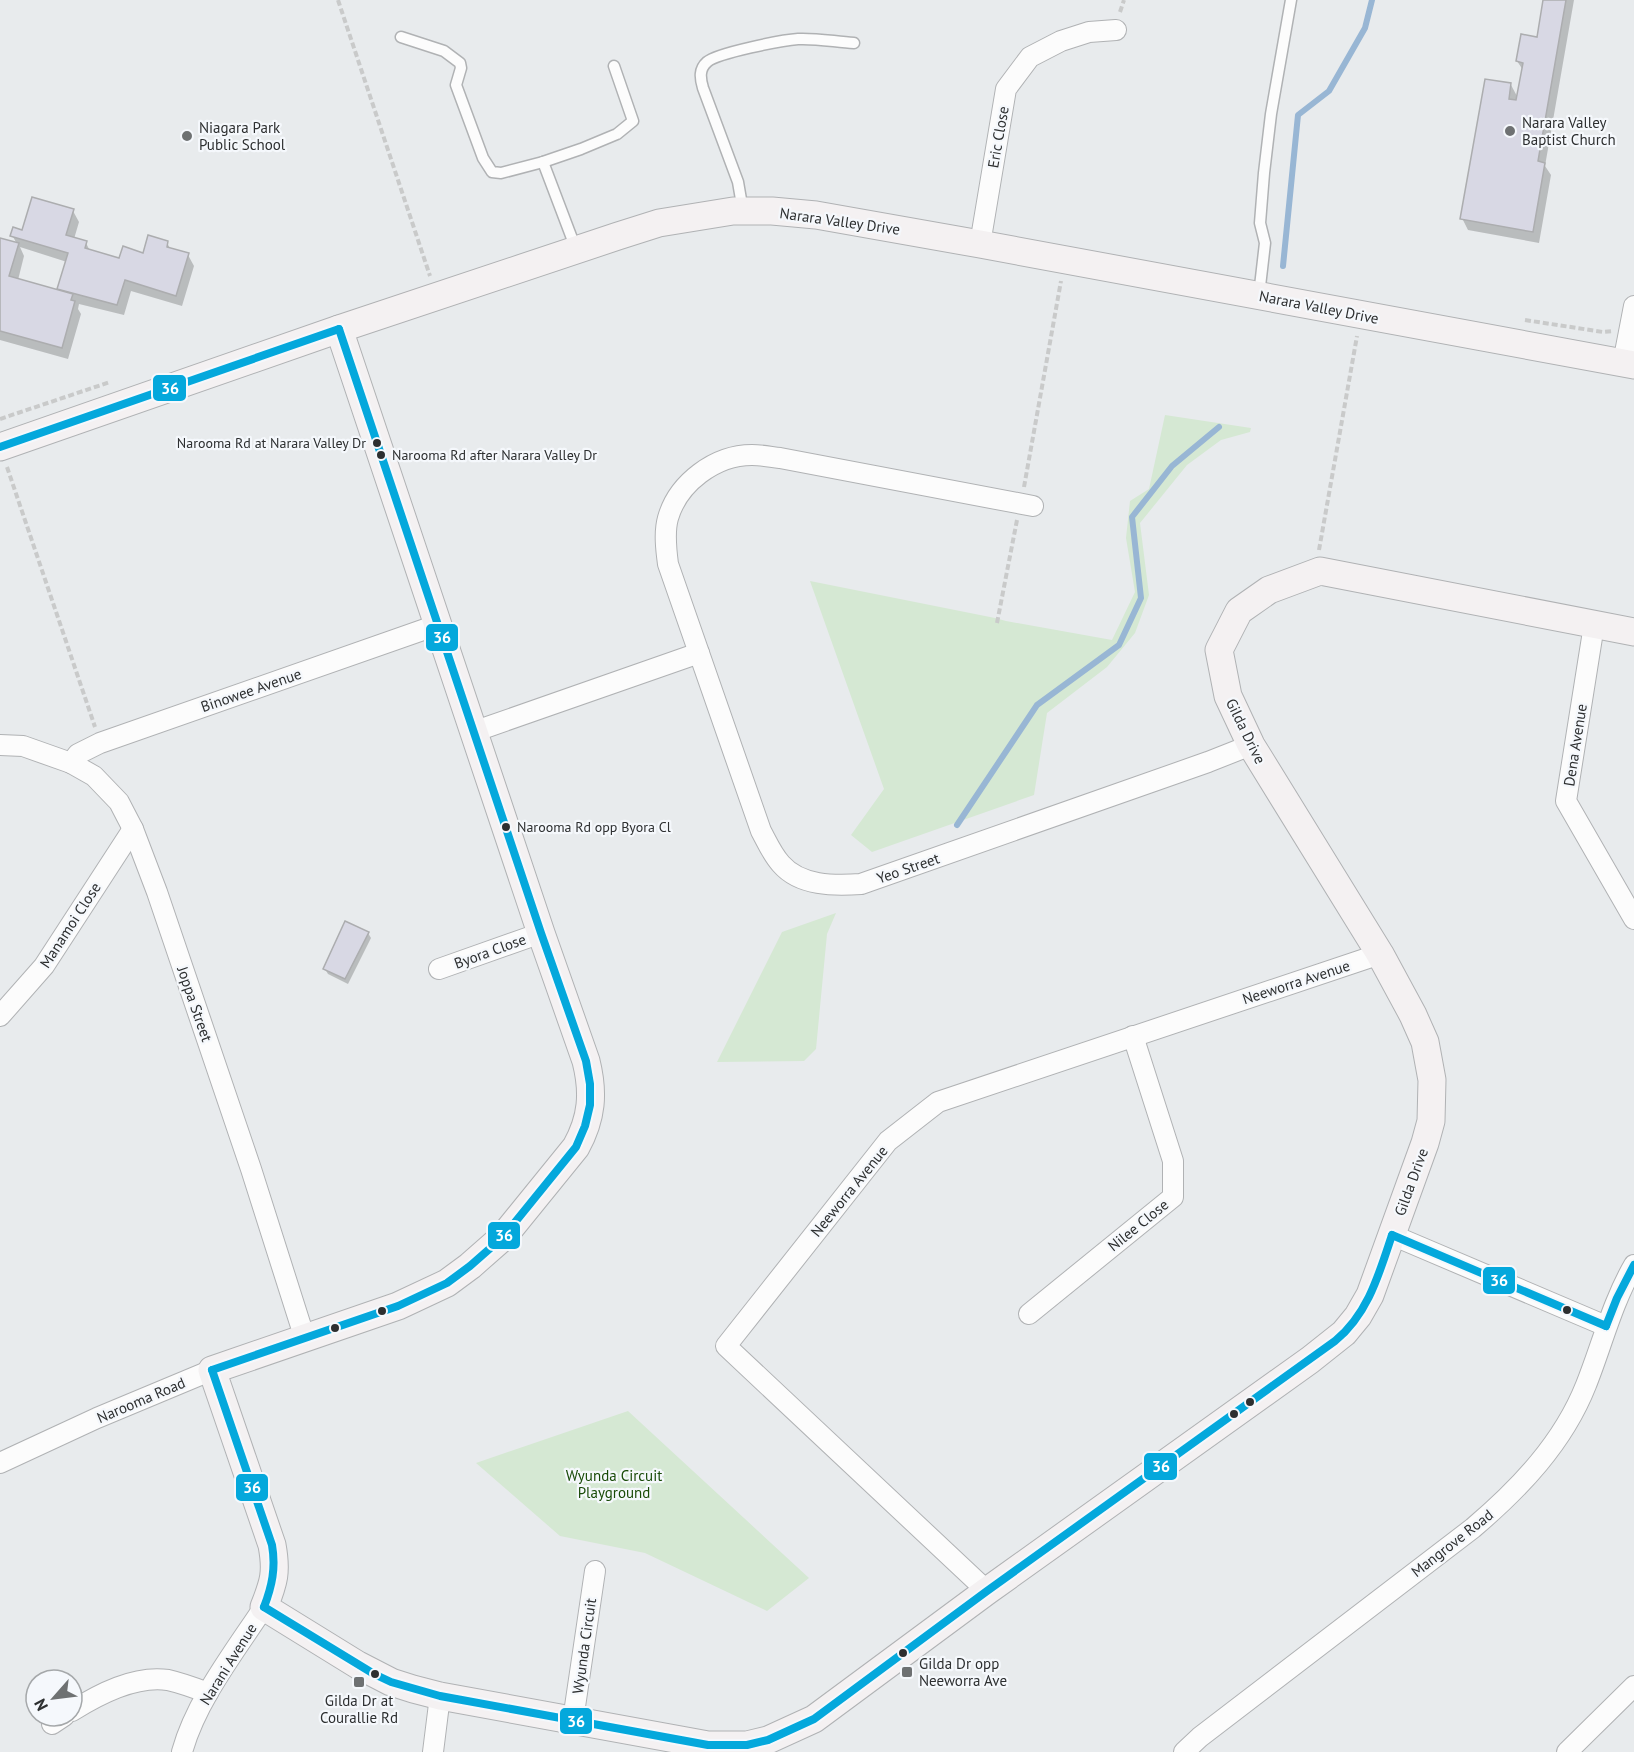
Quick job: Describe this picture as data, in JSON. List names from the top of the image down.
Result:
{
  "streets": {
    "street": [
      "Eric Close",
      "Narara Valley Drive",
      "Binowee Avenue",
      "Gilda Drive",
      "Dena Avenue",
      "Yeo Street",
      "Manamoi Close",
      "Byora Close",
      "Neeworra Avenue",
      "Joppa Street",
      "Nilee Close",
      "Narooma Road",
      "Mangrove Road",
      "Wyunda Circuit",
      "Narani Avenue"
    ]
  },
  "crossings": [
    ["Eric Close", "Narara Valley Drive"],
    ["Narara Valley Drive", "Narooma Road"],
    ["Binowee Avenue", "Joppa Street"],
    ["Binowee Avenue", "Narooma Road"],
    ["Gilda Drive", "Dena Avenue"],
    ["Gilda Drive", "Yeo Street"],
    ["Gilda Drive", "Neeworra Avenue"],
    ["Gilda Drive", "Wyunda Circuit"],
    ["Gilda Drive", "Narani Avenue"],
    ["Manamoi Close", "Joppa Street"],
    ["Byora Close", "Narooma Road"],
    ["Neeworra Avenue", "Nilee Close"],
    ["Joppa Street", "Narooma Road"],
    ["Narooma Road", "Narani Avenue"]
  ],
  "parks": ["Wyunda Circuit Playground"],
  "places": {
    "other": [
      "Narara Valley Baptist Church",
      "Niagara Park Public School",
      "Narooma Rd at Narara Valley Dr",
      "Narooma Rd after Narara Valley Dr",
      "Narooma Rd opp Byora Cl"
    ],
    "transit": ["Gilda Dr opp Neeworra Ave", "Gilda Dr at Courallie Rd"]
  },
  "lines": ["transit line 36"],
  "north": "bottom left"
}
